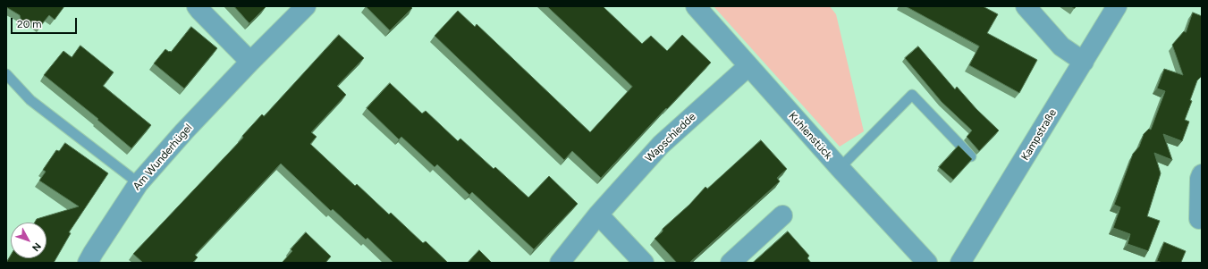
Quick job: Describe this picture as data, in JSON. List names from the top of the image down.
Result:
{
  "streets": {
    "street": [
      "Kampstraße",
      "Kuhlenstück",
      "Wapschledde",
      "Am Wunderhügel"
    ]
  },
  "crossings": [
    ["Kuhlenstück", "Wapschledde"]
  ],
  "scale_bar": "20 m",
  "north": "bottom right"
}
